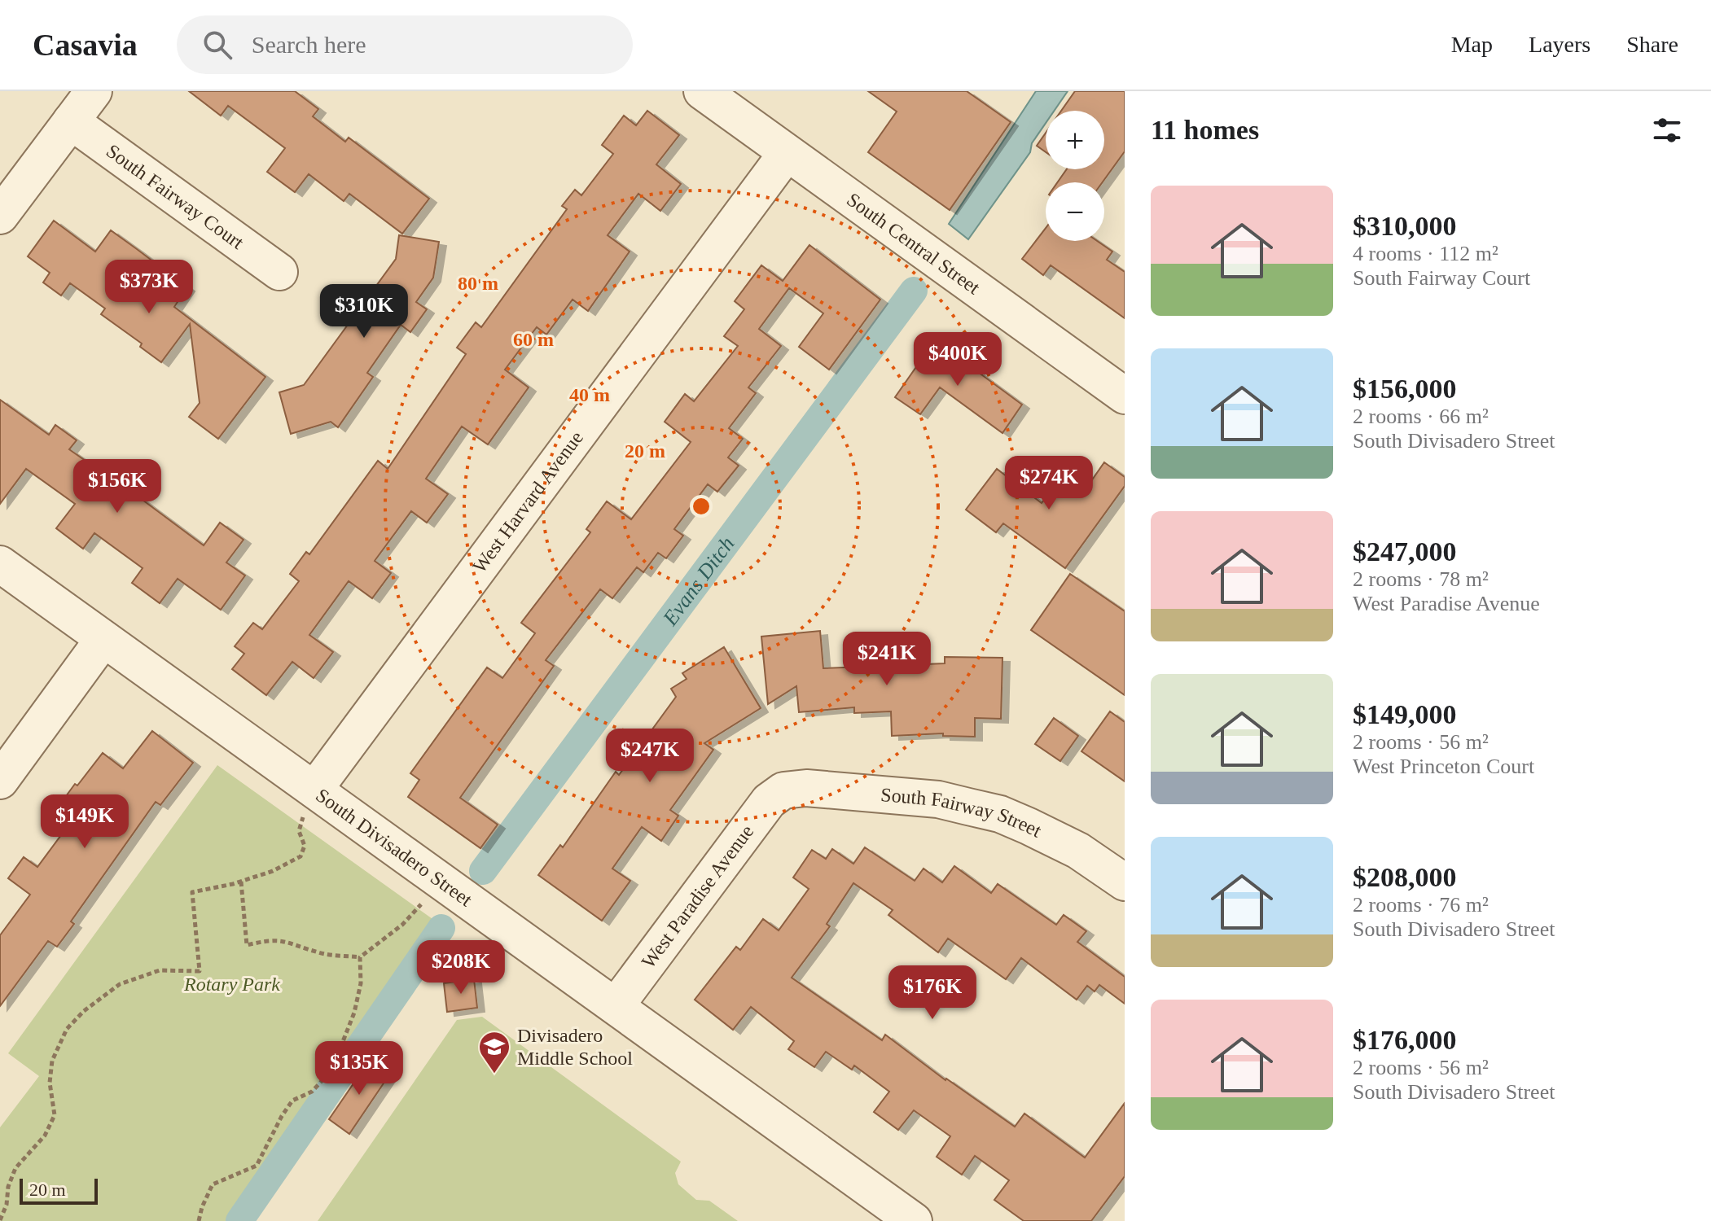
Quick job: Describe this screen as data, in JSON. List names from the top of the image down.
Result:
{
  "streets": {
    "street": [
      "South Fairway Court",
      "South Central Street",
      "West Harvard Avenue",
      "South Fairway Street",
      "South Divisadero Street",
      "West Paradise Avenue"
    ]
  },
  "crossings": [
    ["South Central Street", "West Harvard Avenue"],
    ["West Harvard Avenue", "South Divisadero Street"],
    ["South Fairway Street", "West Paradise Avenue"],
    ["South Divisadero Street", "West Paradise Avenue"]
  ],
  "water": ["Evans Ditch"],
  "parks": ["Rotary Park"],
  "places": {
    "school or university": ["Divisadero Middle School"]
  },
  "scale_bar": "20 m",
  "page": {
    "header": "Casavia",
    "search": "Search here",
    "nav": ["Map", "Layers", "Share"],
    "heading": "11 homes",
    "map_buttons": ["+", "−"],
    "list": [
      {
        "name": "$310,000",
        "note": "4 rooms · 112 m² · South Fairway Court"
      },
      {
        "name": "$156,000",
        "note": "2 rooms · 66 m² · South Divisadero Street"
      },
      {
        "name": "$247,000",
        "note": "2 rooms · 78 m² · West Paradise Avenue"
      },
      {
        "name": "$149,000",
        "note": "2 rooms · 56 m² · West Princeton Court"
      },
      {
        "name": "$208,000",
        "note": "2 rooms · 76 m² · South Divisadero Street"
      },
      {
        "name": "$176,000",
        "note": "2 rooms · 56 m² · South Divisadero Street"
      }
    ],
    "price": [
      "$373K",
      "$310K",
      "$400K",
      "$274K",
      "$156K",
      "$241K",
      "$247K",
      "$149K",
      "$208K",
      "$176K",
      "$135K"
    ],
    "scale": "20 m"
  },
  "rings": [
    "80 m",
    "60 m",
    "40 m",
    "20 m"
  ]
}
